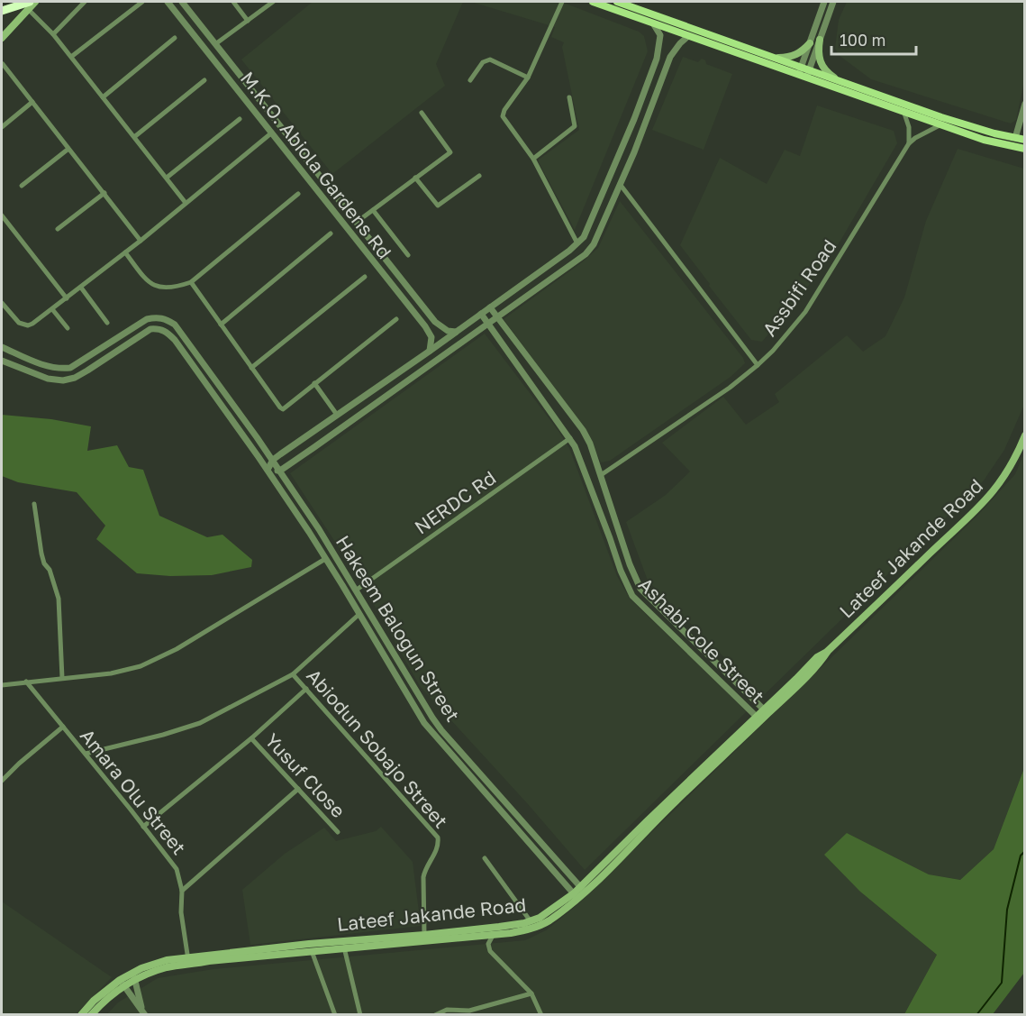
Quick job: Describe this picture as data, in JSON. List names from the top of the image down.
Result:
{
  "streets": {
    "main road": ["Lateef Jakande Road"],
    "street": [
      "M.K.O. Abiola Gardens Rd",
      "Assbifi Road",
      "NERDC Rd",
      "Hakeem Balogun Street",
      "Ashabi Cole Street",
      "Abiodun Sobajo Street",
      "Yusuf Close",
      "Amara Olu Street"
    ]
  },
  "crossings": [
    ["Assbifi Road", "Ashabi Cole Street"],
    ["NERDC Rd", "Hakeem Balogun Street"],
    ["NERDC Rd", "Ashabi Cole Street"],
    ["Lateef Jakande Road", "Hakeem Balogun Street"],
    ["Lateef Jakande Road", "Ashabi Cole Street"],
    ["Lateef Jakande Road", "Abiodun Sobajo Street"],
    ["Lateef Jakande Road", "Amara Olu Street"],
    ["Hakeem Balogun Street", "Abiodun Sobajo Street"],
    ["Hakeem Balogun Street", "Amara Olu Street"]
  ],
  "scale_bar": "100 m"
}
